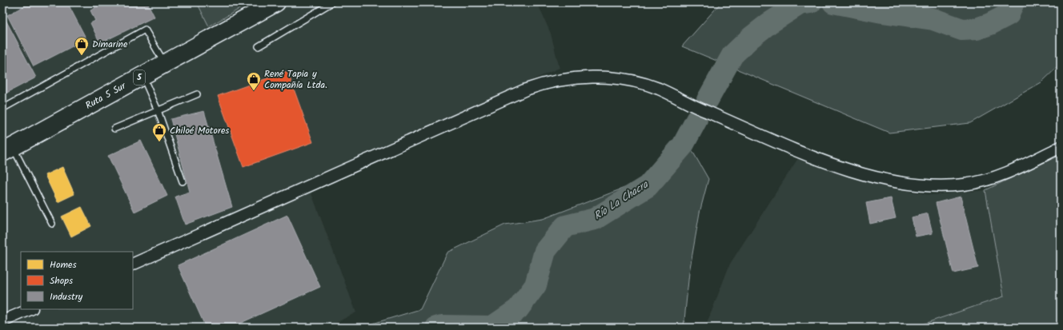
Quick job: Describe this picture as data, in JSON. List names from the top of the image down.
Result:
{
  "streets": {
    "highway": ["5", "Ruta 5 Sur"]
  },
  "water": ["Río La Chacra"],
  "places": {
    "shop": ["Dimarine", "René Tapia y Compañía Ltda.", "Chiloé Motores"]
  },
  "legend": ["Homes", "Shops", "Industry"]
}
